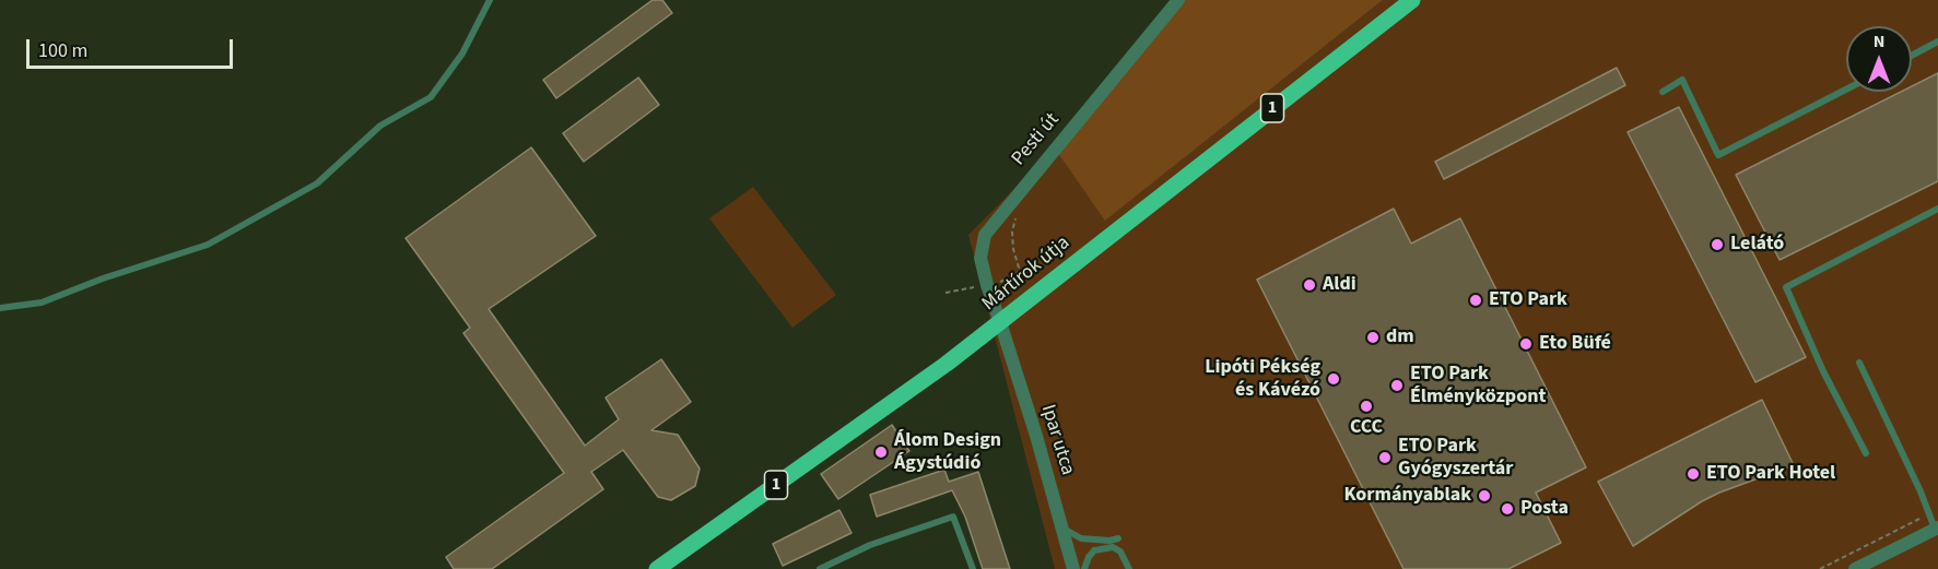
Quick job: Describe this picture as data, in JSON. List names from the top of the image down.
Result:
{
  "streets": {
    "main road": ["1", "Mártírok útja"],
    "street": ["Pesti út", "Ipar utca"]
  },
  "crossings": [
    ["Pesti út", "Mártírok útja"],
    ["Pesti út", "Ipar utca"],
    ["Mártírok útja", "Ipar utca"]
  ],
  "places": [
    "Lelátó",
    "Aldi",
    "ETO Park",
    "dm",
    "Eto Büfé",
    "Lipóti Pékség és Kávézó",
    "ETO Park Élményközpont",
    "CCC",
    "Álom Design Ágystúdió",
    "ETO Park Gyógyszertár",
    "ETO Park Hotel",
    "Kormányablak",
    "Posta"
  ],
  "scale_bar": "100 m",
  "north": "top"
}
